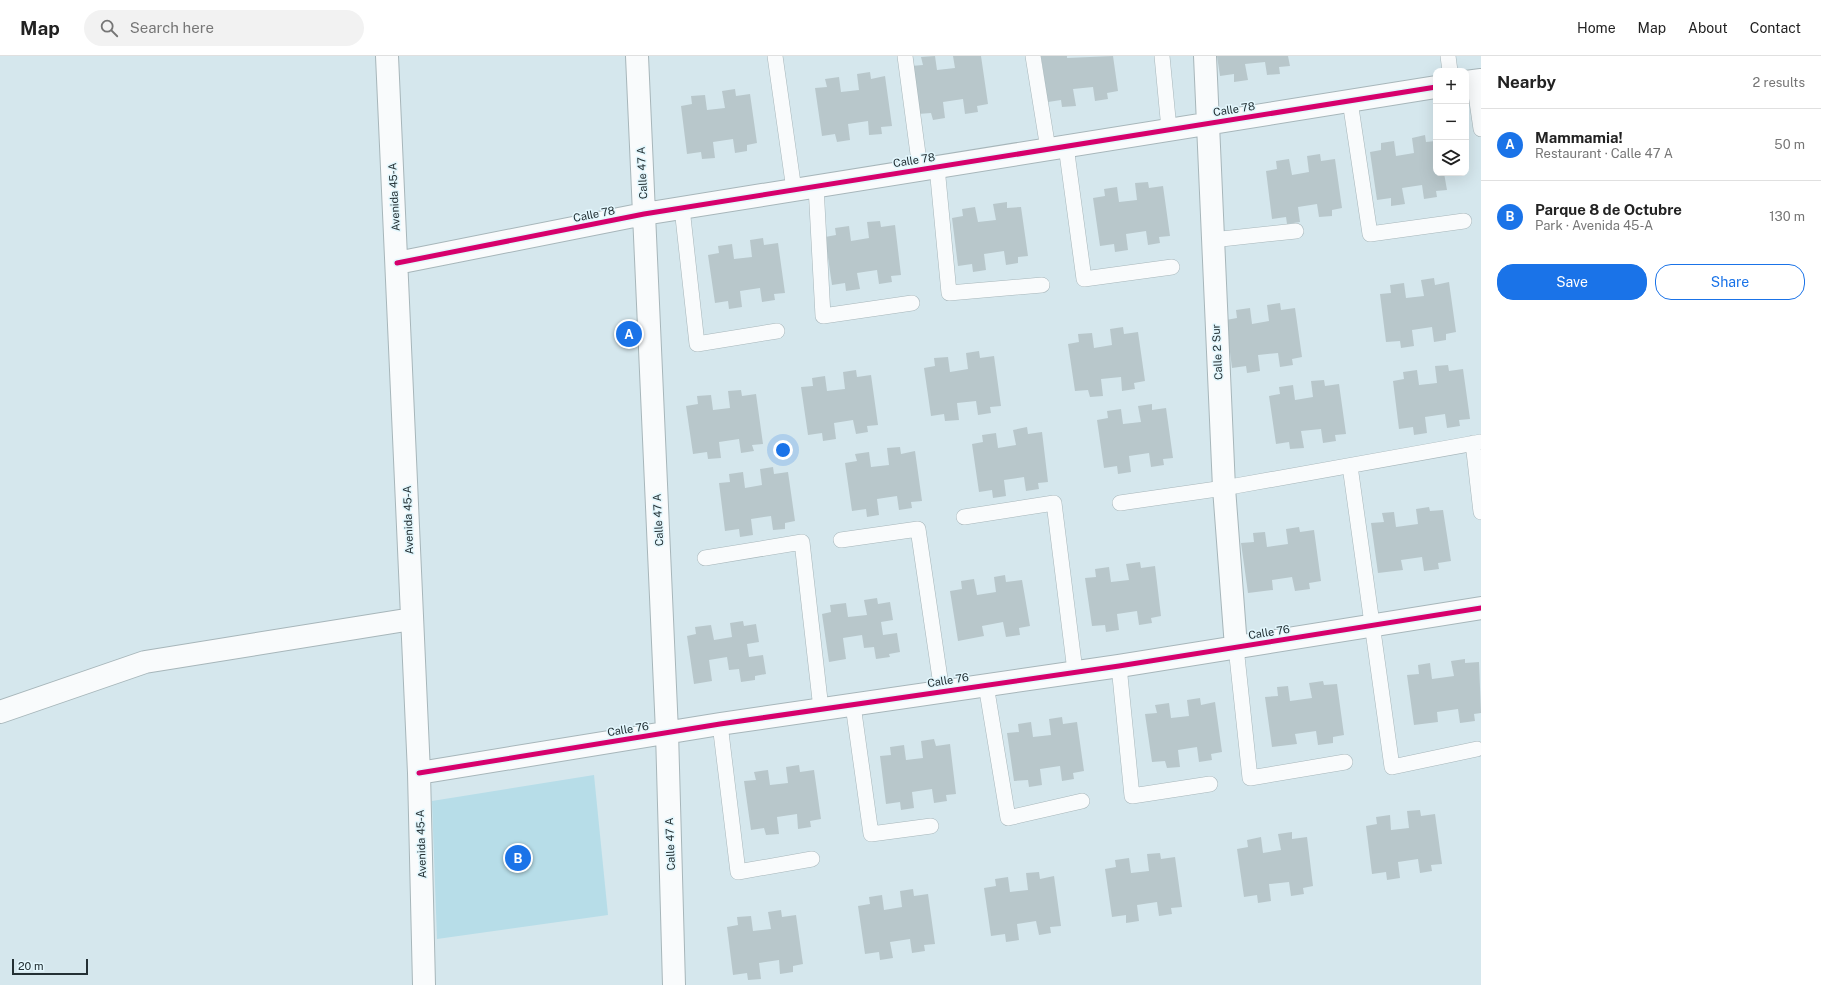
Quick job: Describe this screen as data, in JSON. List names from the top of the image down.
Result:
{
  "streets": {
    "street": [
      "Calle 78",
      "Calle 47 A",
      "Avenida 45-A",
      "Calle 2 Sur",
      "Calle 76"
    ]
  },
  "crossings": [
    ["Calle 78", "Calle 47 A"],
    ["Calle 78", "Avenida 45-A"],
    ["Calle 78", "Calle 2 Sur"],
    ["Calle 47 A", "Calle 76"],
    ["Avenida 45-A", "Calle 76"],
    ["Calle 2 Sur", "Calle 76"]
  ],
  "scale_bar": "20 m",
  "page": {
    "header": "Map",
    "search": "Search here",
    "nav": [
      "Home",
      "Map",
      "About",
      "Contact"
    ],
    "heading": ["Nearby", "2 results"],
    "map_buttons": ["+", "−"],
    "list": [
      {
        "mark": "A",
        "name": "Mammamia!",
        "note": "Restaurant · Calle 47 A",
        "value": "50 m"
      },
      {
        "mark": "B",
        "name": "Parque 8 de Octubre",
        "note": "Park · Avenida 45-A",
        "value": "130 m"
      }
    ],
    "buttons": ["Save", "Share"],
    "pins": ["A", "B"],
    "scale": "20 m"
  }
}
